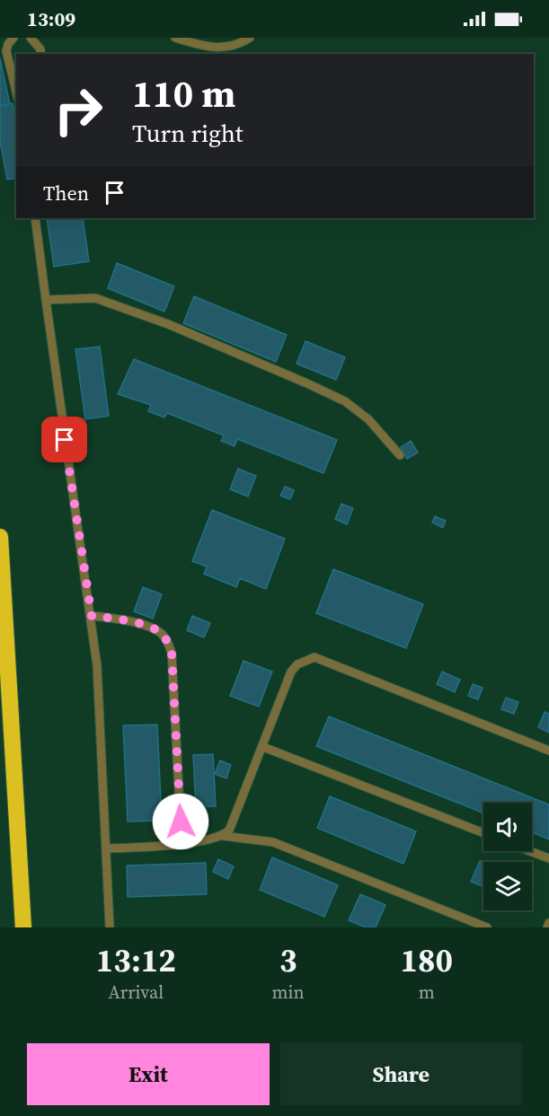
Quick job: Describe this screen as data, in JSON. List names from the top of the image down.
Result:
{
  "page": {
    "status": "13:09",
    "turn": ["110 m", "Turn right"],
    "then": "Then",
    "eta": [
      "13:12",
      "Arrival",
      "3",
      "min",
      "180",
      "m"
    ],
    "buttons": ["Exit", "Share"]
  }
}
